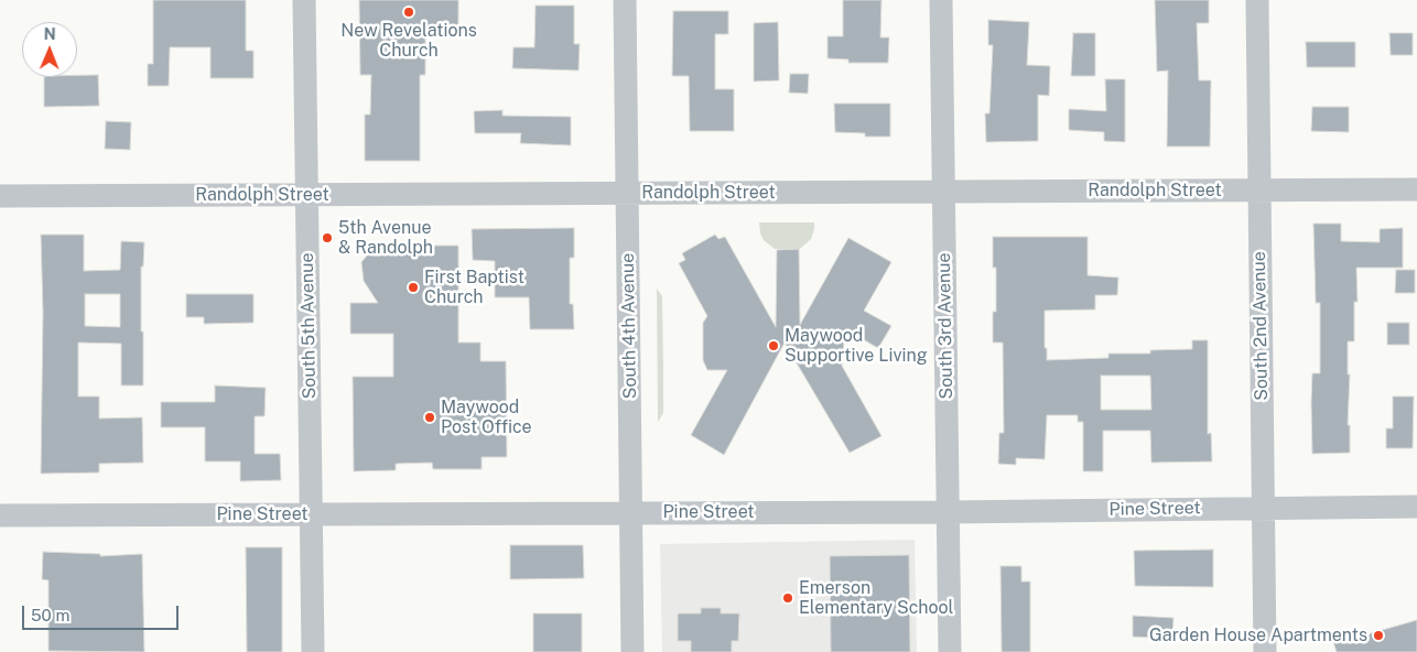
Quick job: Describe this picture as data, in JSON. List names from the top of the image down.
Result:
{
  "streets": {
    "street": [
      "Randolph Street",
      "South 5th Avenue",
      "South 4th Avenue",
      "South 3rd Avenue",
      "South 2nd Avenue",
      "Pine Street"
    ]
  },
  "crossings": [
    ["Randolph Street", "South 5th Avenue"],
    ["Randolph Street", "South 4th Avenue"],
    ["Randolph Street", "South 3rd Avenue"],
    ["Randolph Street", "South 2nd Avenue"],
    ["South 5th Avenue", "Pine Street"],
    ["South 4th Avenue", "Pine Street"],
    ["South 3rd Avenue", "Pine Street"],
    ["South 2nd Avenue", "Pine Street"]
  ],
  "places": [
    "New Revelations Church",
    "5th Avenue & Randolph",
    "First Baptist Church",
    "Maywood Supportive Living",
    "Maywood Post Office",
    "Emerson Elementary School",
    "Garden House Apartments"
  ],
  "scale_bar": "50 m",
  "north": "top"
}
